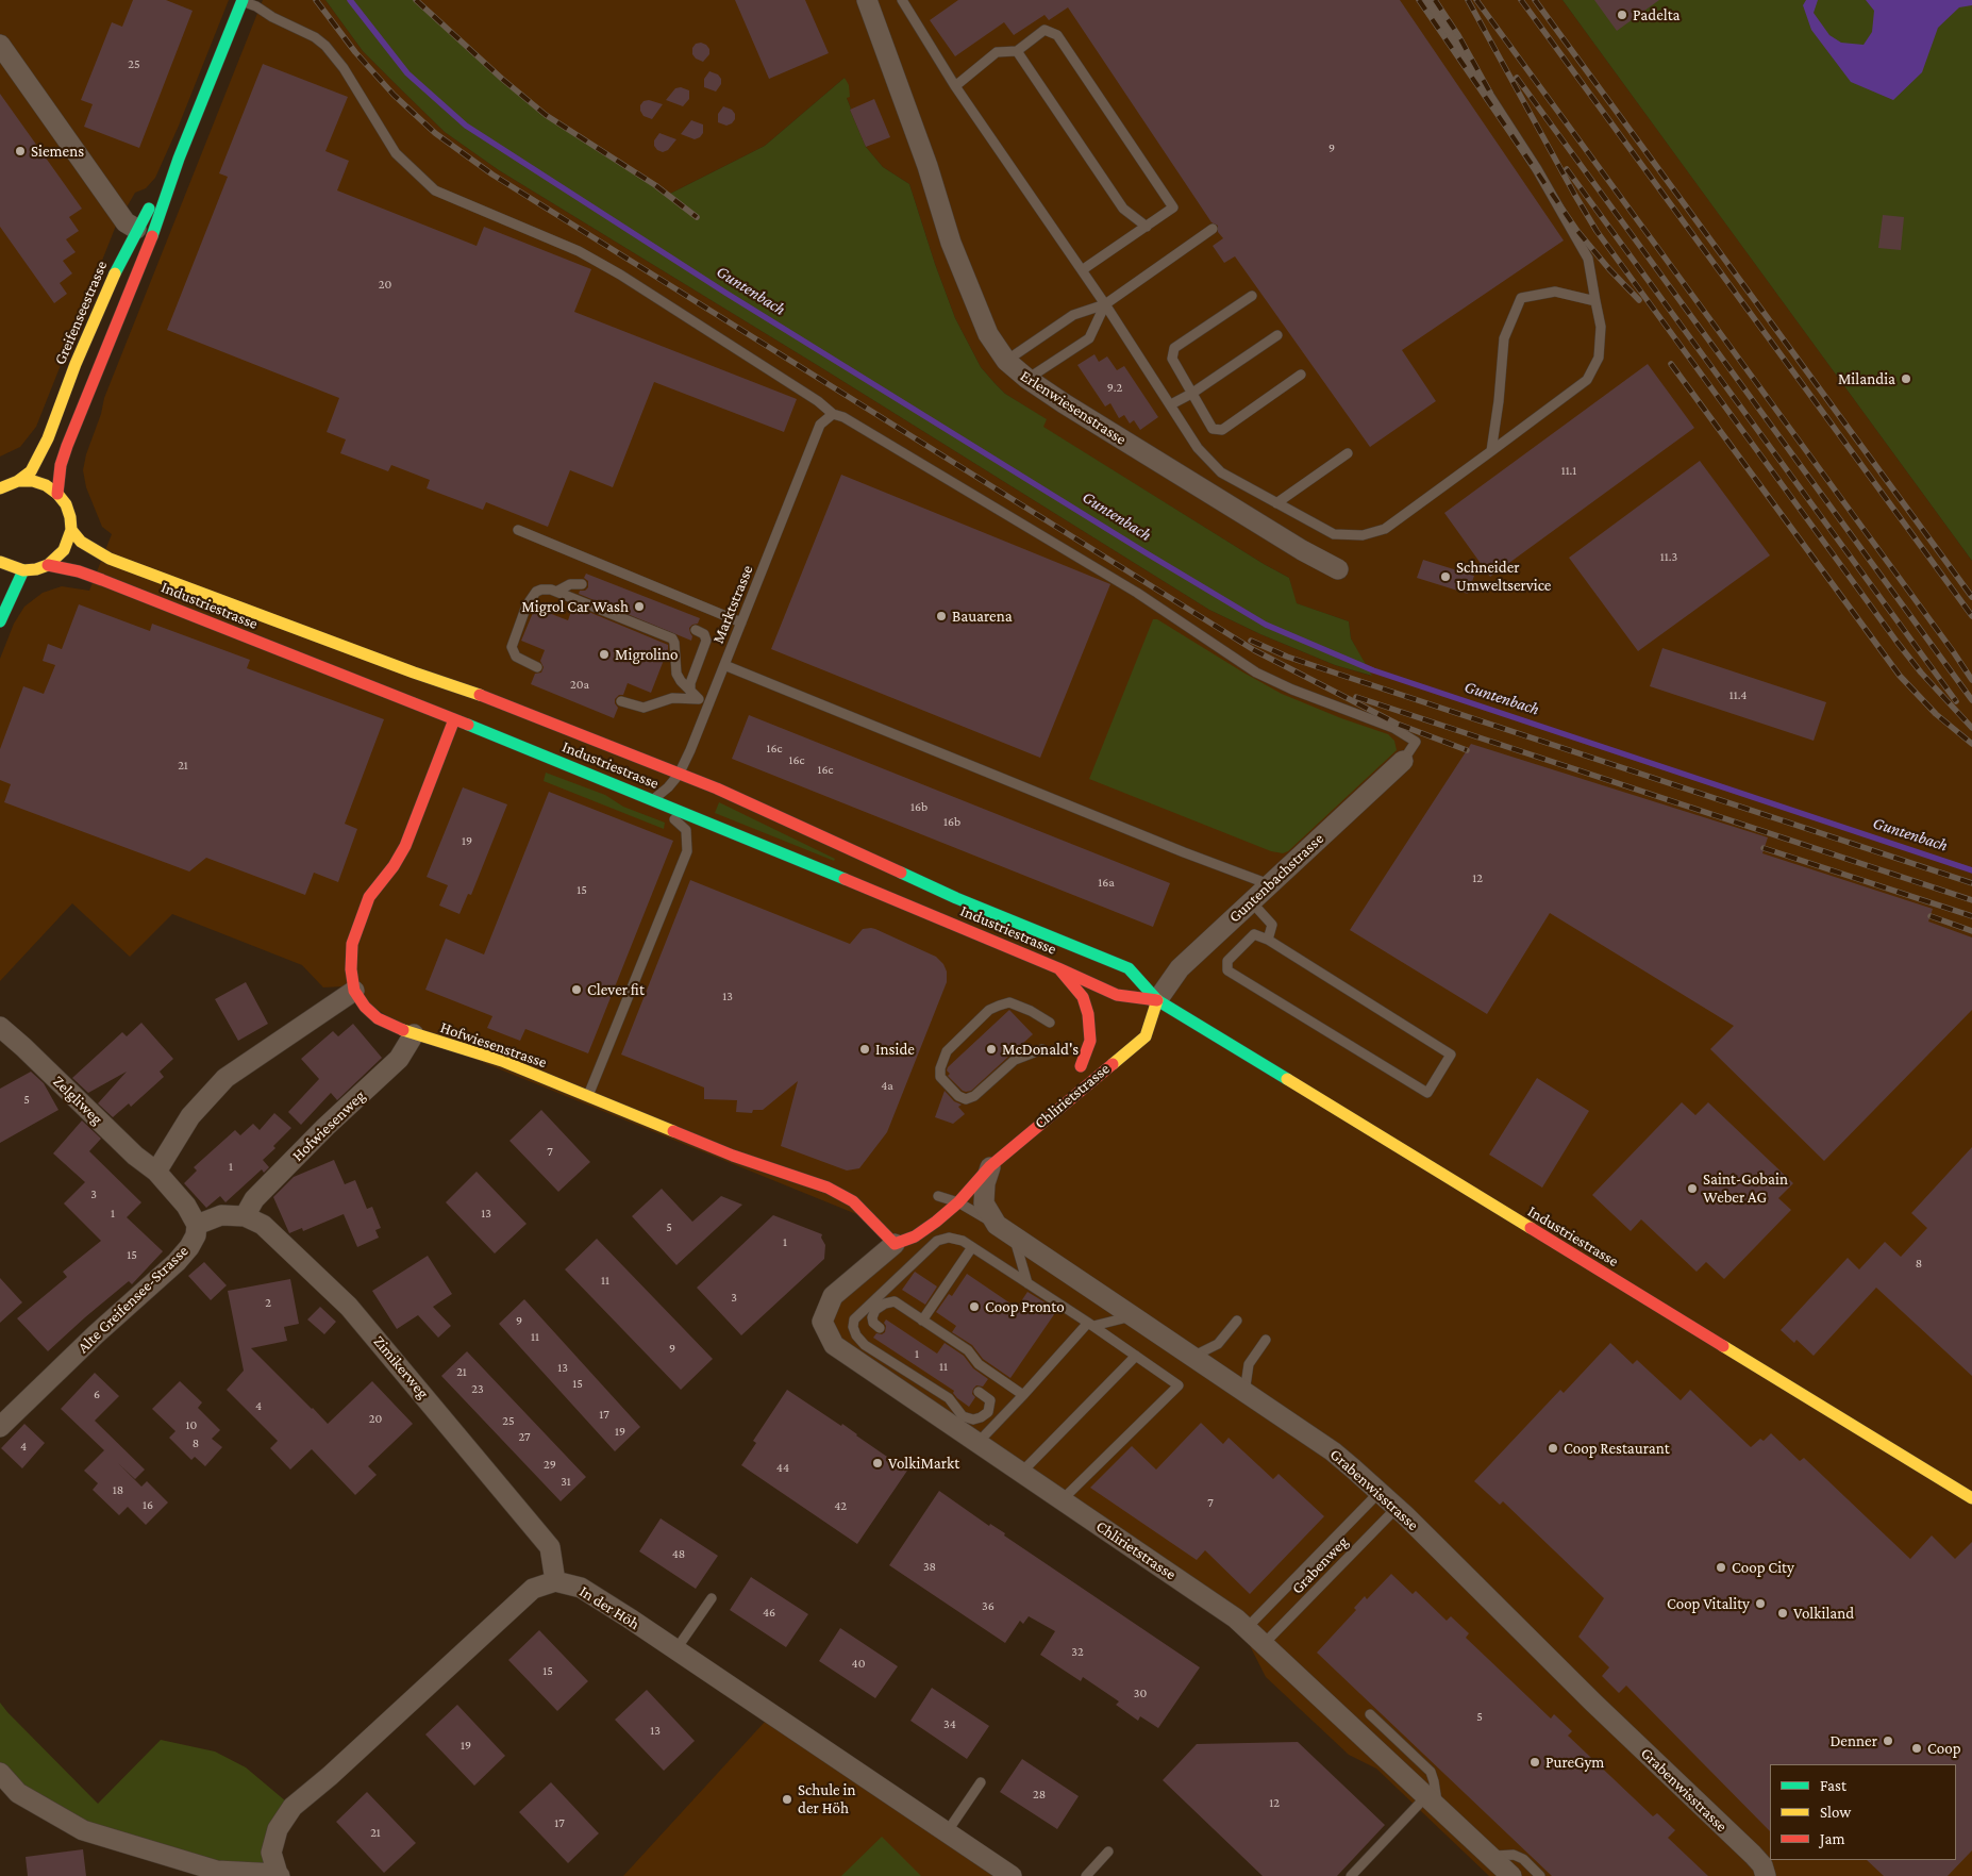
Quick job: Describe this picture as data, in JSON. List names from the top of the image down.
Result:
{
  "streets": {
    "main road": [
      "Greifenseestrasse",
      "Industriestrasse",
      "Hofwiesenstrasse",
      "Chlirietstrasse"
    ],
    "street": [
      "Erlenwiesenstrasse",
      "Guntenbachstrasse",
      "Zelgliweg",
      "Hofwiesenweg",
      "Alte Greifensee-Strasse",
      "Zimikerweg",
      "Grabenwisstrasse",
      "In der Höh"
    ],
    "lane": ["Marktstrasse", "Grabenweg"]
  },
  "crossings": [
    ["Marktstrasse", "Industriestrasse"],
    ["Industriestrasse", "Guntenbachstrasse"],
    ["Industriestrasse", "Chlirietstrasse"],
    ["Guntenbachstrasse", "Chlirietstrasse"],
    ["Hofwiesenstrasse", "Chlirietstrasse"],
    ["Hofwiesenstrasse", "Hofwiesenweg"],
    ["Chlirietstrasse", "Grabenweg"],
    ["Hofwiesenweg", "Zimikerweg"],
    ["Zimikerweg", "In der Höh"],
    ["Grabenwisstrasse", "Grabenweg"]
  ],
  "water": ["Guntenbach"],
  "places": [
    "Padelta",
    "Siemens",
    "Milandia",
    "Schneider Umweltservice",
    "Migrol Car Wash",
    "Bauarena",
    "Migrolino",
    "Clever fit",
    "Inside",
    "McDonald's",
    "Saint-Gobain Weber AG",
    "Coop Pronto",
    "Coop Restaurant",
    "VolkiMarkt",
    "Coop City",
    "Coop Vitality",
    "Volkiland",
    "Denner",
    "Coop",
    "PureGym",
    "Schule in der Höh"
  ],
  "house_numbers": [
    "25",
    "9",
    "20",
    "9.2",
    "11.1",
    "11.3",
    "20a",
    "11.4",
    "16c",
    "16c",
    "21",
    "16c",
    "16b",
    "16b",
    "19",
    "12",
    "16a",
    "15",
    "13",
    "4a",
    "5",
    "7",
    "1",
    "3",
    "1",
    "13",
    "5",
    "1",
    "15",
    "8",
    "11",
    "3",
    "2",
    "9",
    "11",
    "9",
    "1",
    "11",
    "13",
    "21",
    "15",
    "23",
    "6",
    "4",
    "17",
    "20",
    "25",
    "10",
    "19",
    "27",
    "8",
    "4",
    "29",
    "44",
    "31",
    "18",
    "7",
    "16",
    "42",
    "48",
    "38",
    "36",
    "46",
    "32",
    "40",
    "15",
    "30",
    "5",
    "34",
    "13",
    "19",
    "28",
    "12",
    "17",
    "21"
  ],
  "legend": ["Fast", "Slow", "Jam"]
}
